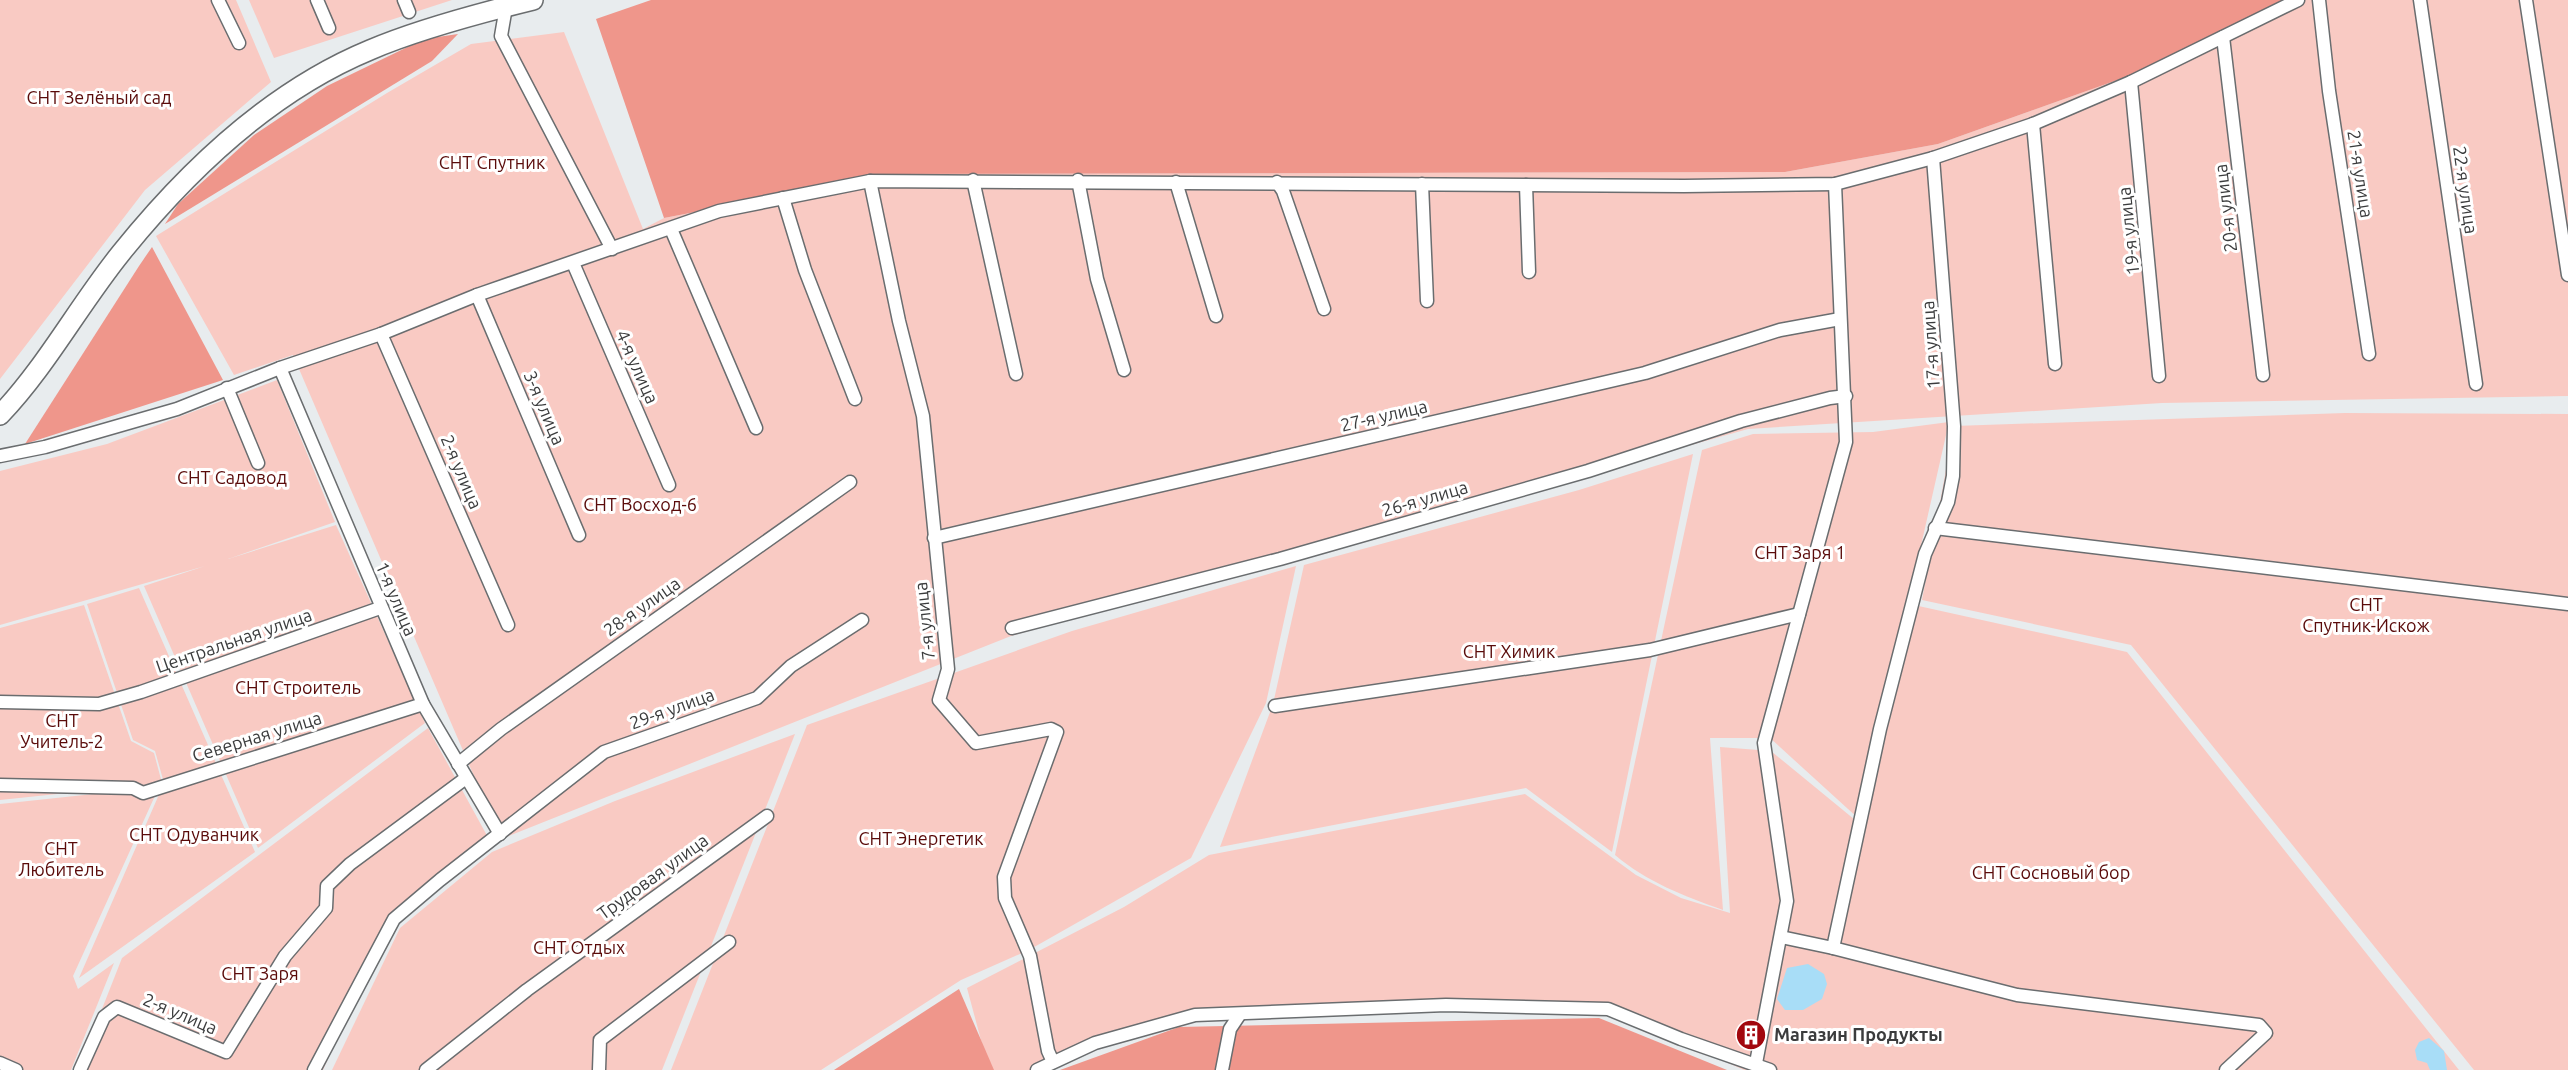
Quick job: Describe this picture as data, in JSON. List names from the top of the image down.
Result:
{
  "streets": {
    "street": [
      "21-я улица",
      "22-я улица",
      "20-я улица",
      "19-я улица",
      "17-я улица",
      "4-я улица",
      "3-я улица",
      "27-я улица",
      "2-я улица",
      "26-я улица",
      "1-я улица",
      "28-я улица",
      "7-я улица",
      "Центральная улица",
      "29-я улица",
      "Северная улица",
      "Трудовая улица"
    ]
  },
  "crossings": [
    ["27-я улица", "7-я улица"],
    ["2-я улица", "1-я улица"],
    ["1-я улица", "28-я улица"],
    ["1-я улица", "Центральная улица"],
    ["1-я улица", "29-я улица"],
    ["1-я улица", "Северная улица"]
  ],
  "parks": [
    "СНТ Зелёный сад",
    "СНТ Спутник",
    "СНТ Садовод",
    "СНТ Восход-6",
    "СНТ Заря 1",
    "СНТ Спутник-Искож",
    "СНТ Химик",
    "СНТ Строитель",
    "СНТ Учитель-2",
    "СНТ Одуванчик",
    "СНТ Энергетик",
    "СНТ Любитель",
    "СНТ Сосновый бор",
    "СНТ Отдых",
    "СНТ Заря"
  ],
  "places": {
    "building": ["Магазин Продукты"]
  }
}
